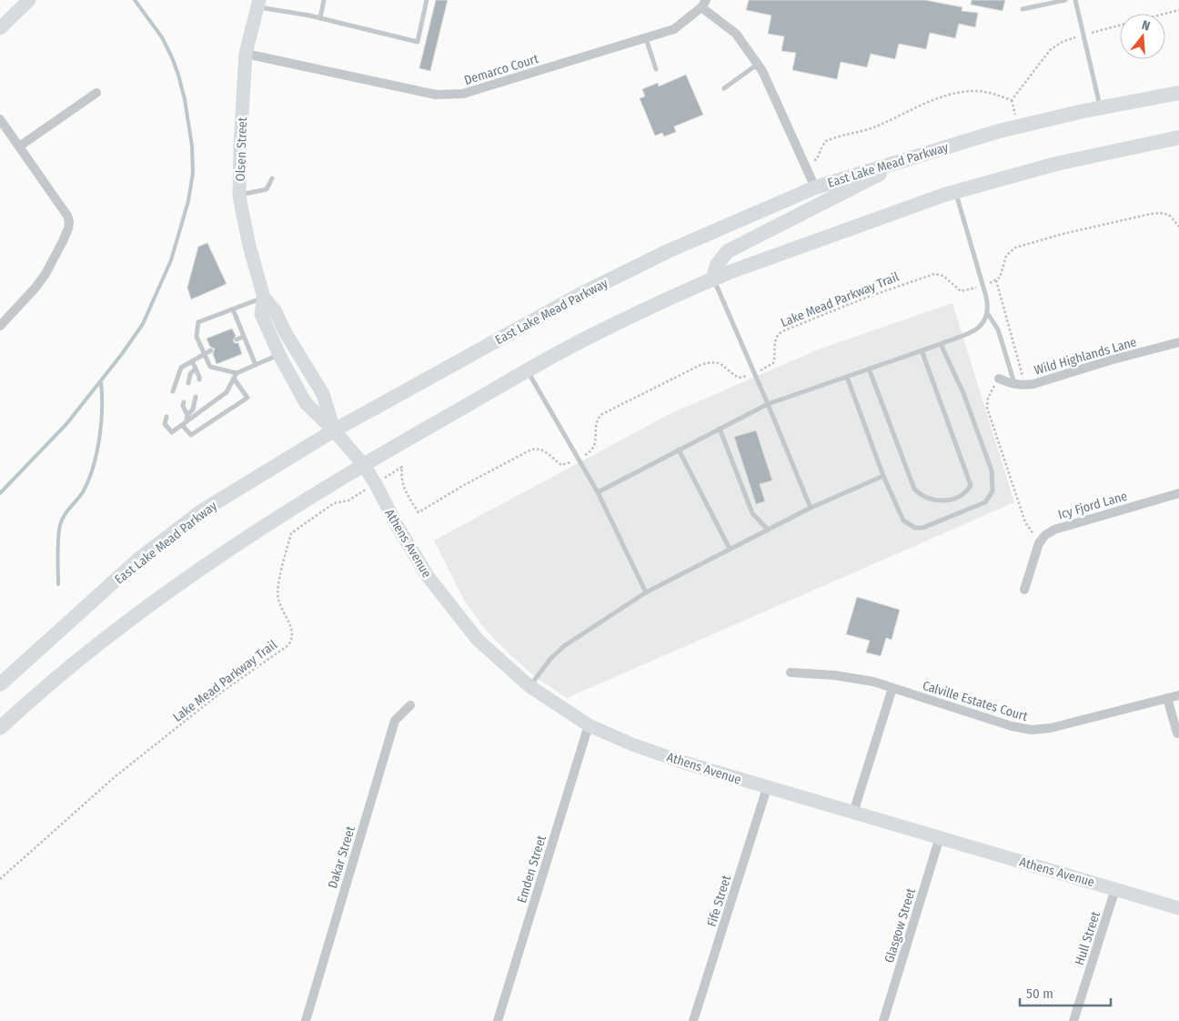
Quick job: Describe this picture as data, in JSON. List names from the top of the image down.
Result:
{
  "streets": {
    "main road": ["East Lake Mead Parkway"],
    "street": [
      "Demarco Court",
      "Olsen Street",
      "Wild Highlands Lane",
      "Icy Fjord Lane",
      "Athens Avenue",
      "Calville Estates Court",
      "Dakar Street",
      "Emden Street",
      "Fife Street",
      "Glasgow Street",
      "Hull Street"
    ],
    "path": ["Lake Mead Parkway Trail"]
  },
  "crossings": [
    ["Demarco Court", "Olsen Street"],
    ["Demarco Court", "East Lake Mead Parkway"],
    ["Olsen Street", "East Lake Mead Parkway"],
    ["Olsen Street", "Athens Avenue"],
    ["Lake Mead Parkway Trail", "Athens Avenue"],
    ["Athens Avenue", "Emden Street"],
    ["Athens Avenue", "Fife Street"],
    ["Athens Avenue", "Glasgow Street"],
    ["Athens Avenue", "Hull Street"]
  ],
  "scale_bar": "50 m",
  "north": "top"
}
